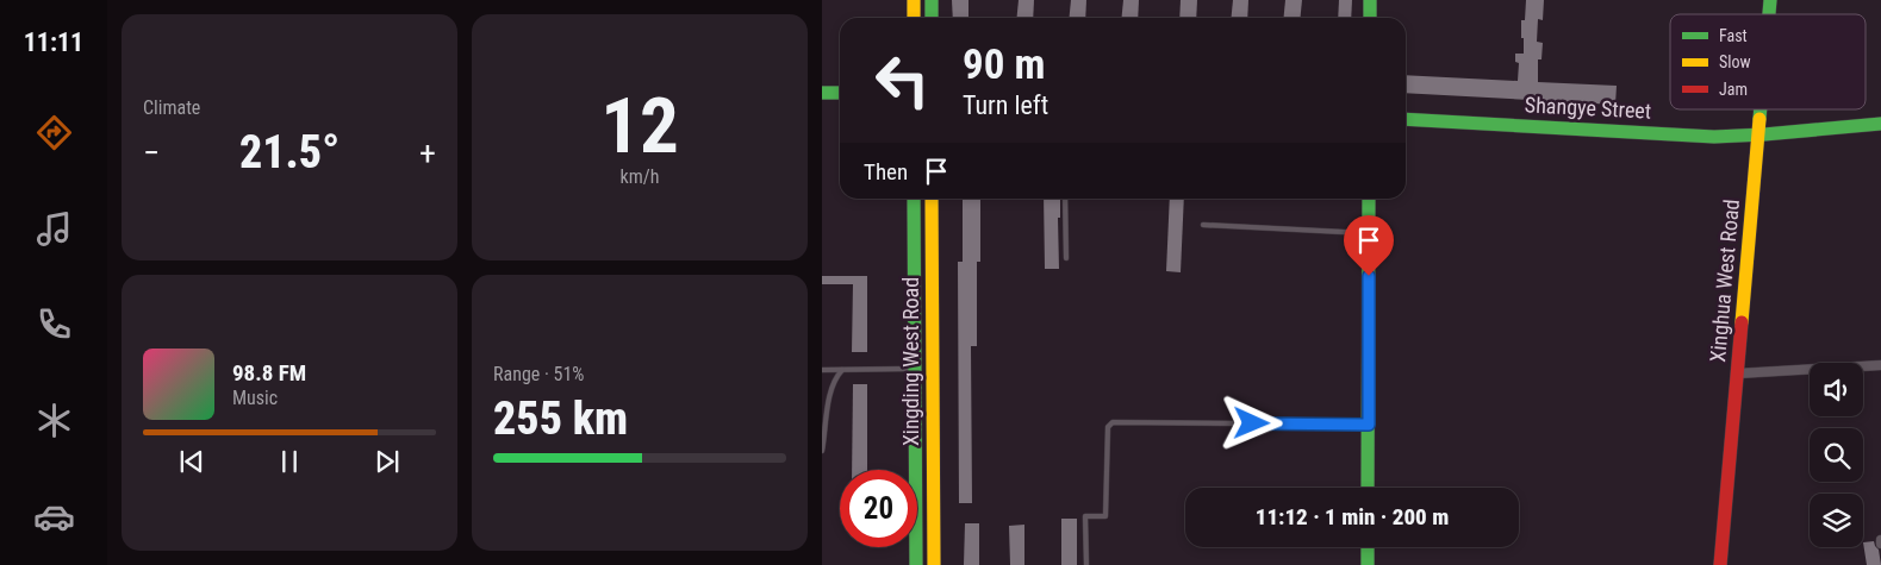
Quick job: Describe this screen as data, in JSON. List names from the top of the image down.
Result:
{
  "streets": {
    "main road": ["Shangye Street", "Xinghua West Road", "Xingding West Road"]
  },
  "crossings": [
    ["Shangye Street", "Xinghua West Road"]
  ],
  "legend": ["Fast", "Slow", "Jam"],
  "page": {
    "tabs": "11:11",
    "tile": [
      "Climate",
      ["12", "km/h"],
      ["Range · 51%", "255 km"]
    ],
    "turn": ["90 m", "Turn left"],
    "heat": ["−", "21.5°", "+"],
    "then": "Then",
    "song": ["98.8 FM", "Music"],
    "limit": "20",
    "trip": "11:12 · 1 min · 200 m"
  }
}
